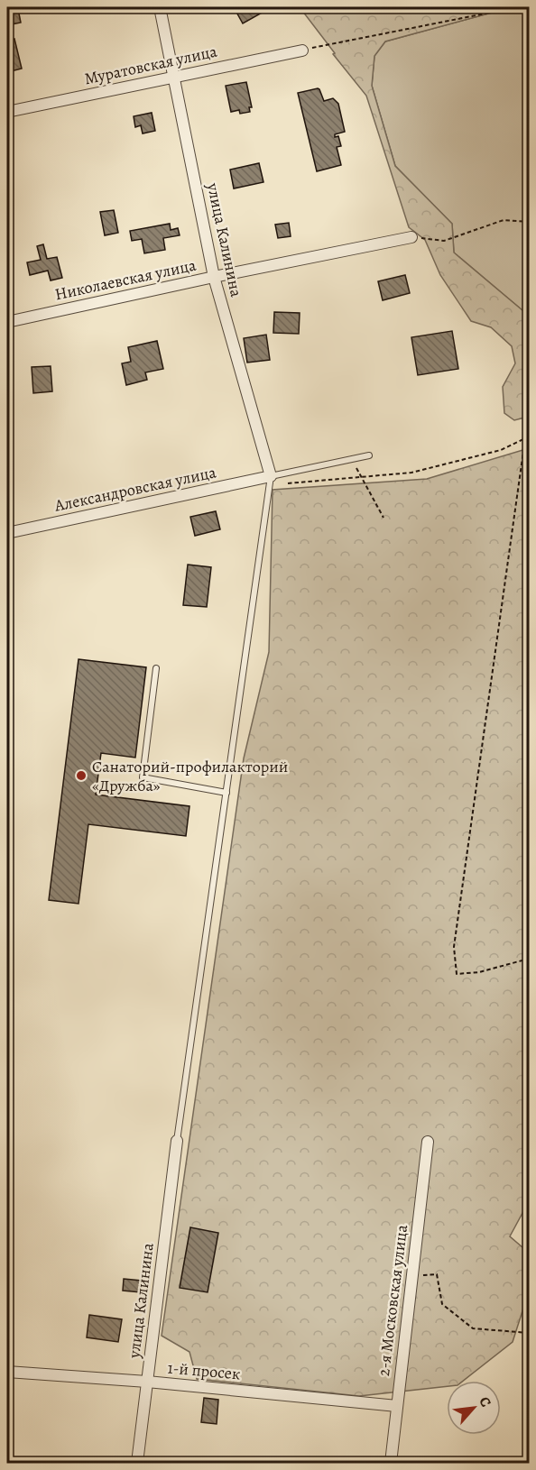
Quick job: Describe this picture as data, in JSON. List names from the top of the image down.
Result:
{
  "streets": {
    "street": [
      "Муратовская улица",
      "улица Калинина",
      "Николаевская улица",
      "Александровская улица",
      "2-я Московская улица",
      "1-й просек"
    ]
  },
  "crossings": [
    ["Муратовская улица", "улица Калинина"],
    ["улица Калинина", "Николаевская улица"],
    ["улица Калинина", "Александровская улица"],
    ["улица Калинина", "1-й просек"],
    ["2-я Московская улица", "1-й просек"]
  ],
  "places": ["Санаторий-профилакторий «Дружба»"],
  "north": "top right"
}
